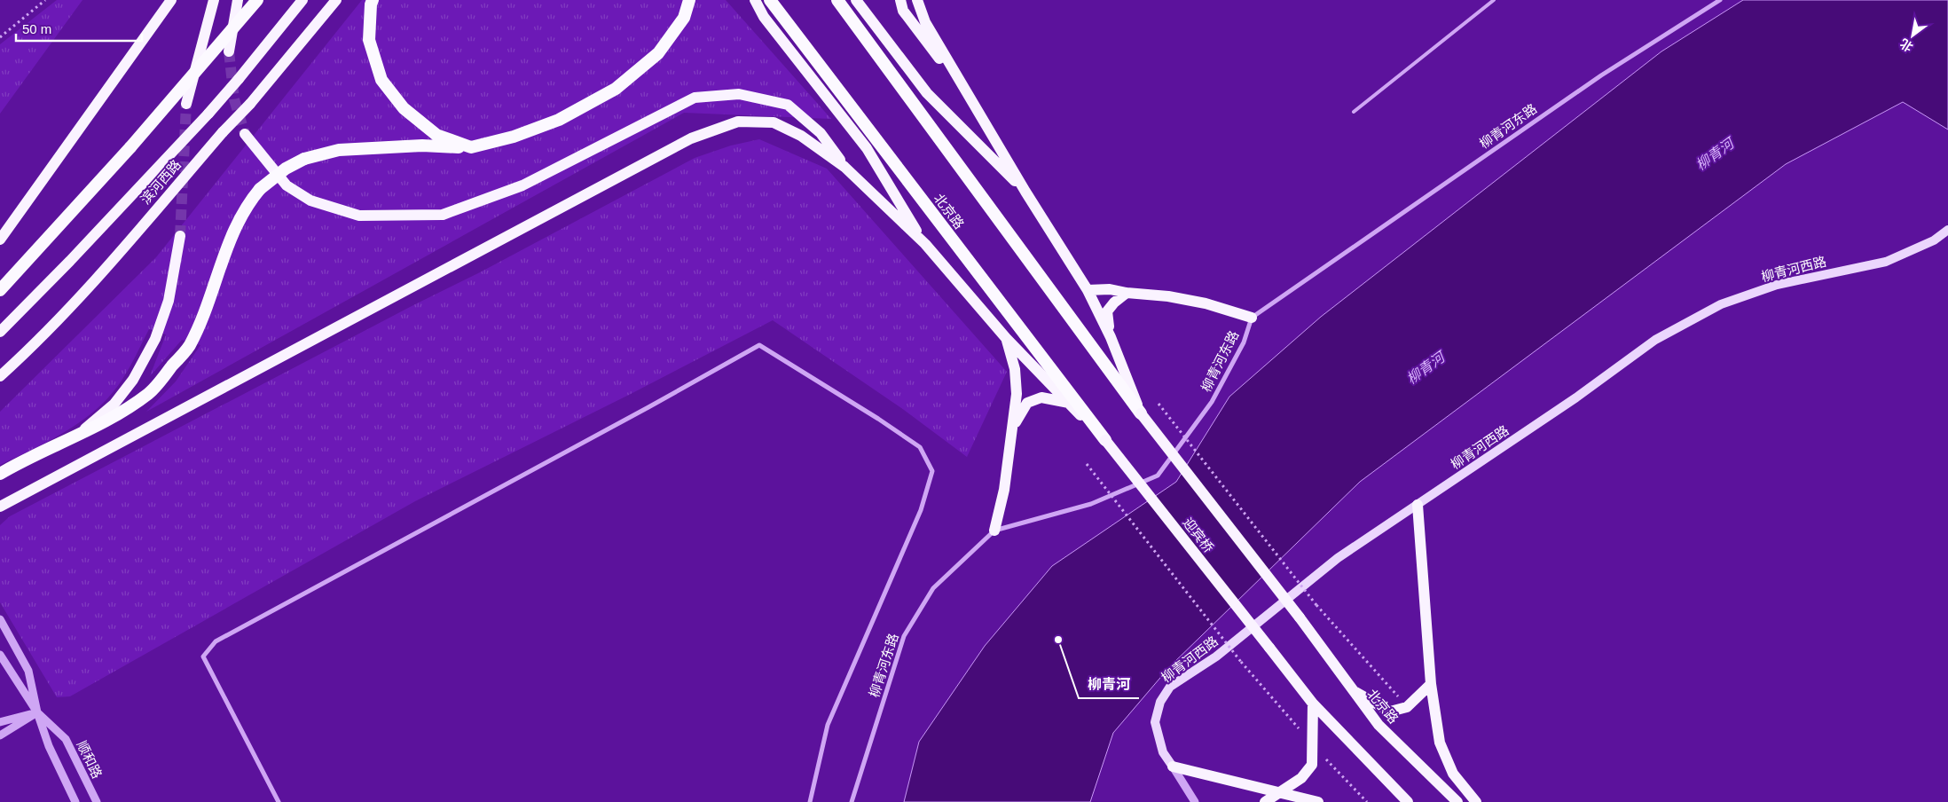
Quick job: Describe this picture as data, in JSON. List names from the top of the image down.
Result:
{
  "streets": {
    "highway": ["北京路"],
    "main road": ["滨河西路", "柳青河西路", "迎宾桥"],
    "street": ["柳青河东路", "顺和路"]
  },
  "crossings": [
    ["北京路", "迎宾桥"]
  ],
  "water": ["柳青河"],
  "places": ["柳青河"],
  "scale_bar": "50 m",
  "north": "bottom left"
}
